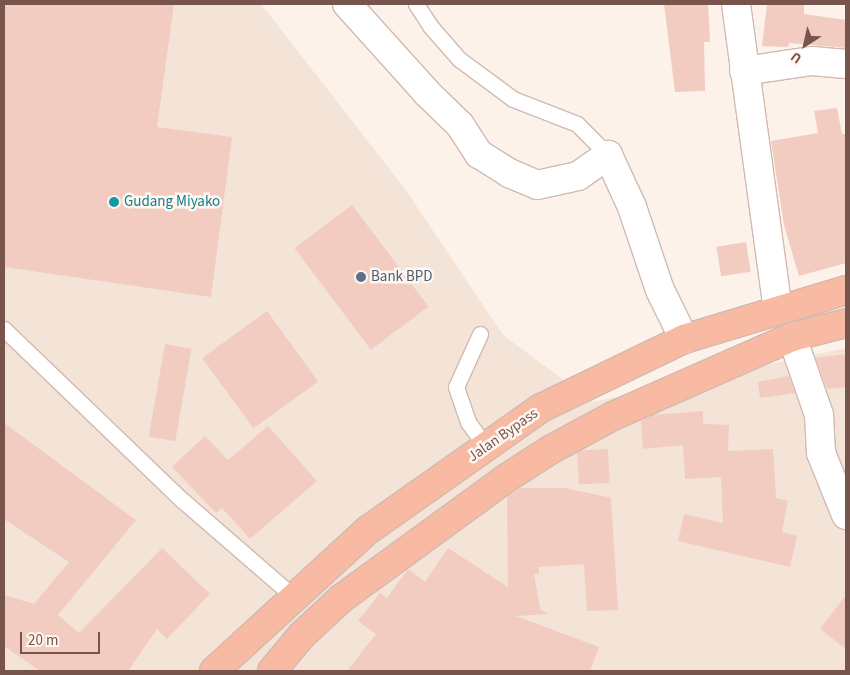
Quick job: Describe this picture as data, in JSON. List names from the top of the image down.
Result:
{
  "streets": {
    "highway": ["Jalan Bypass"]
  },
  "places": ["Gudang Miyako", "Bank BPD"],
  "scale_bar": "20 m",
  "north": "bottom left"
}
